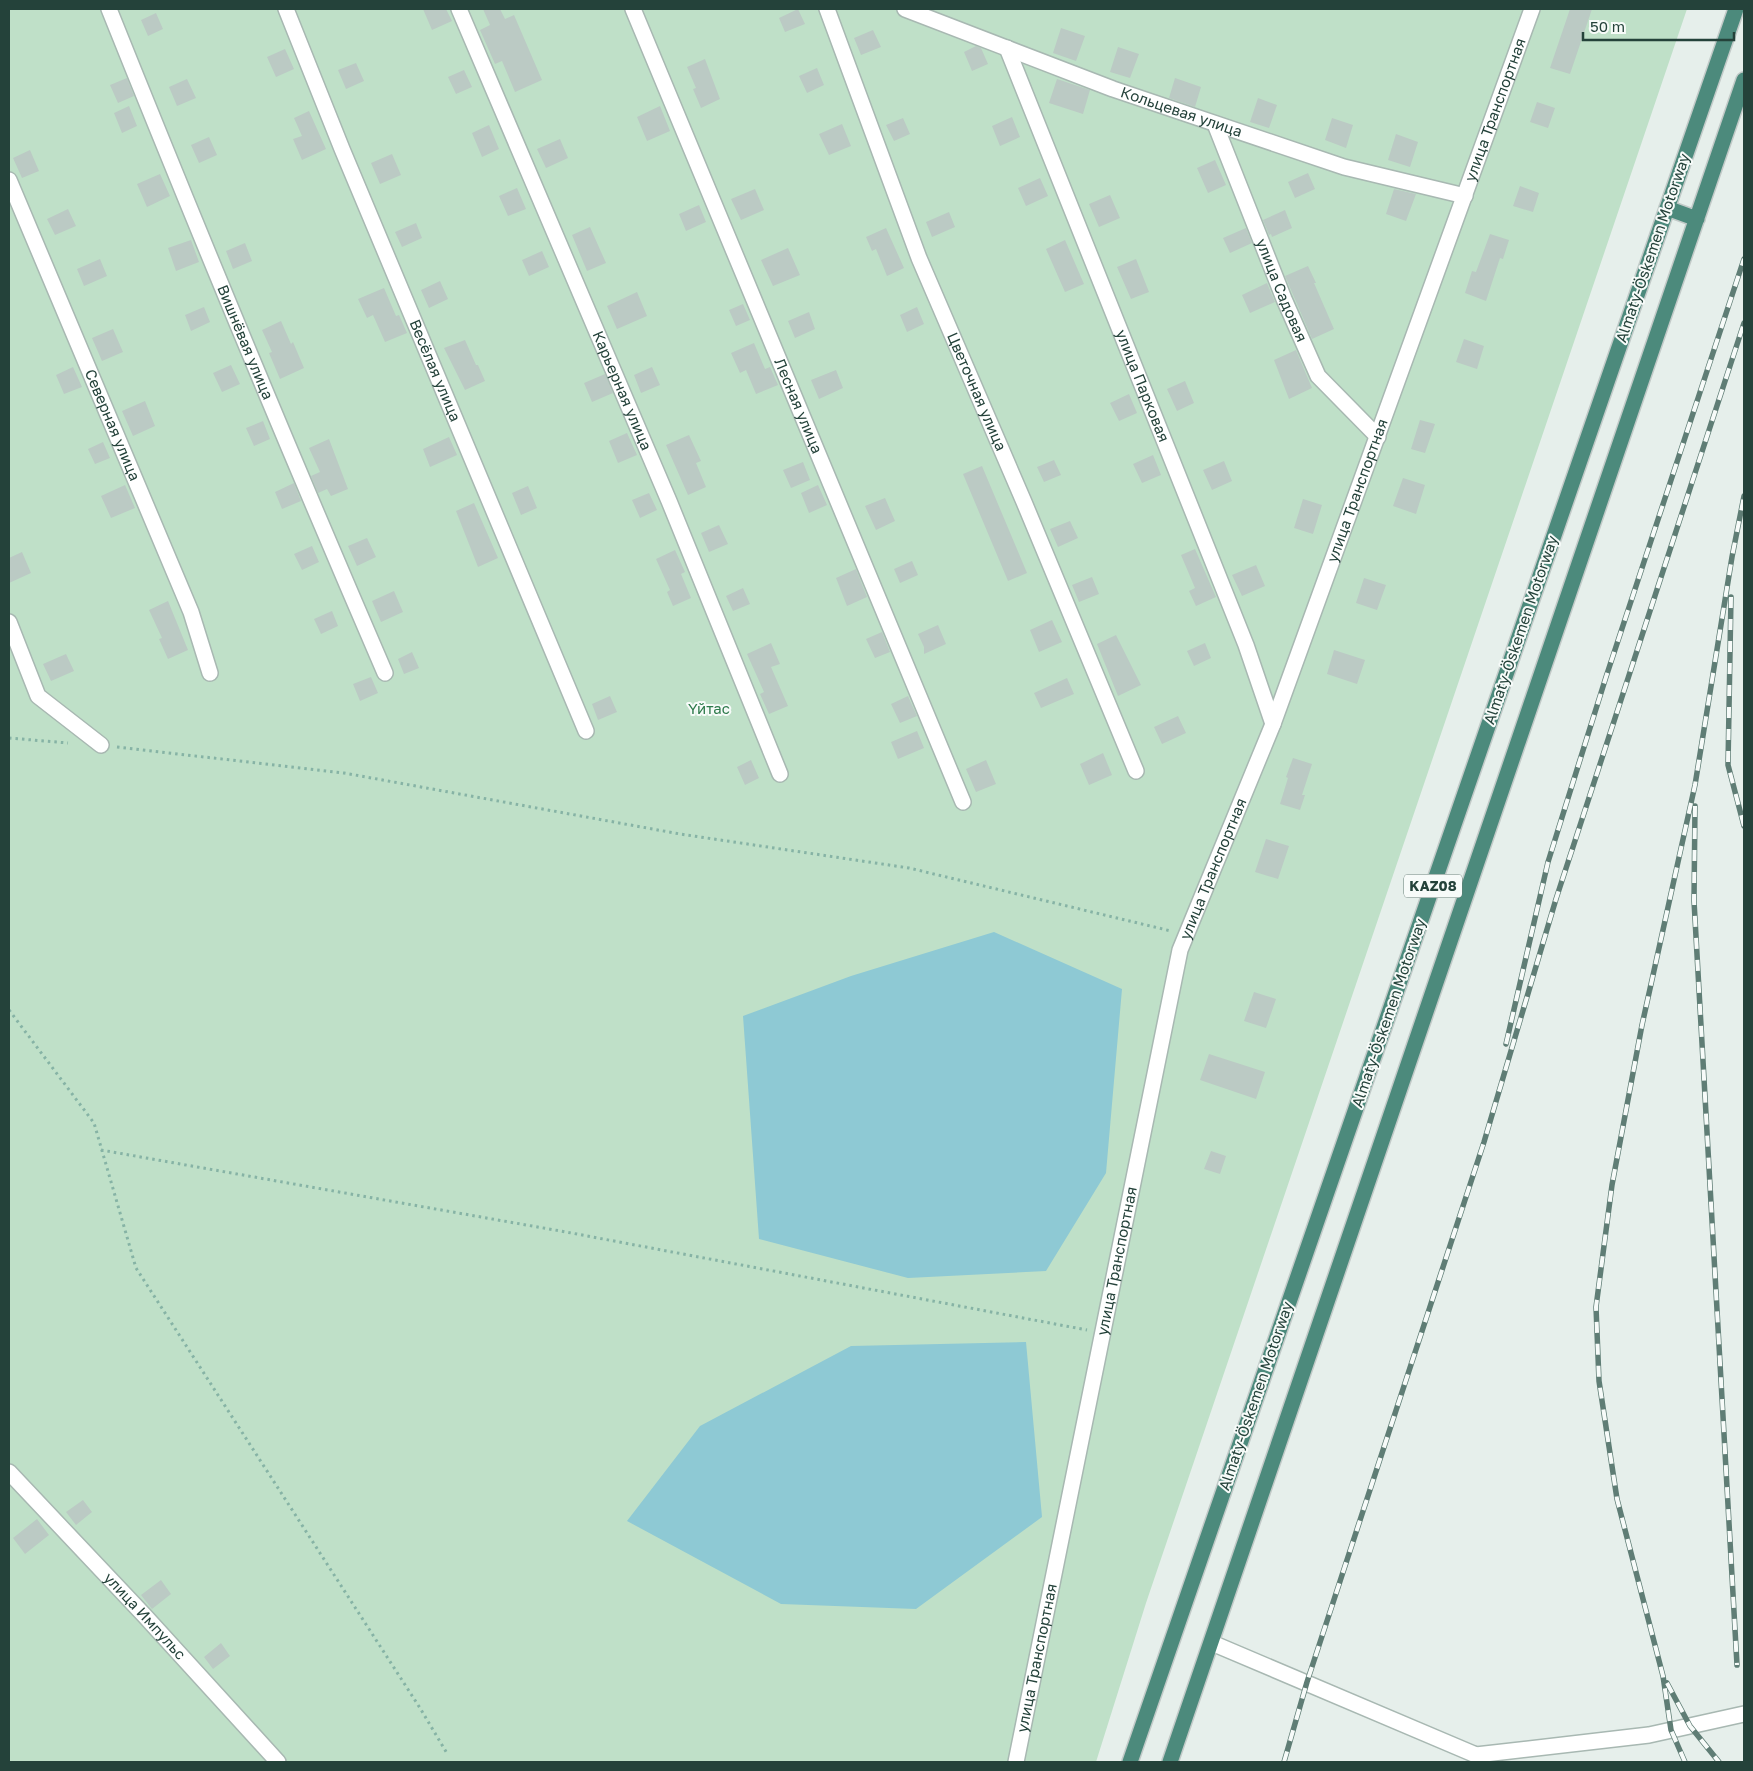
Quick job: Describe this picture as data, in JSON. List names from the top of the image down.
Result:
{
  "streets": {
    "highway": ["Almaty-Öskemen Motorway", "KAZ08"],
    "street": [
      "улица Транспортная",
      "Кольцевая улица",
      "улица Садовая",
      "Вишнёвая улица",
      "Весёлая улица",
      "улица Парковая",
      "Карьерная улица",
      "Цветочная улица",
      "Лесная улица",
      "Северная улица",
      "улица Импульс"
    ]
  },
  "crossings": [
    ["улица Транспортная", "Кольцевая улица"],
    ["улица Транспортная", "улица Садовая"],
    ["улица Транспортная", "улица Парковая"],
    ["Кольцевая улица", "улица Садовая"],
    ["Кольцевая улица", "улица Парковая"]
  ],
  "parks": ["Үйтас"],
  "scale_bar": "50 m"
}
